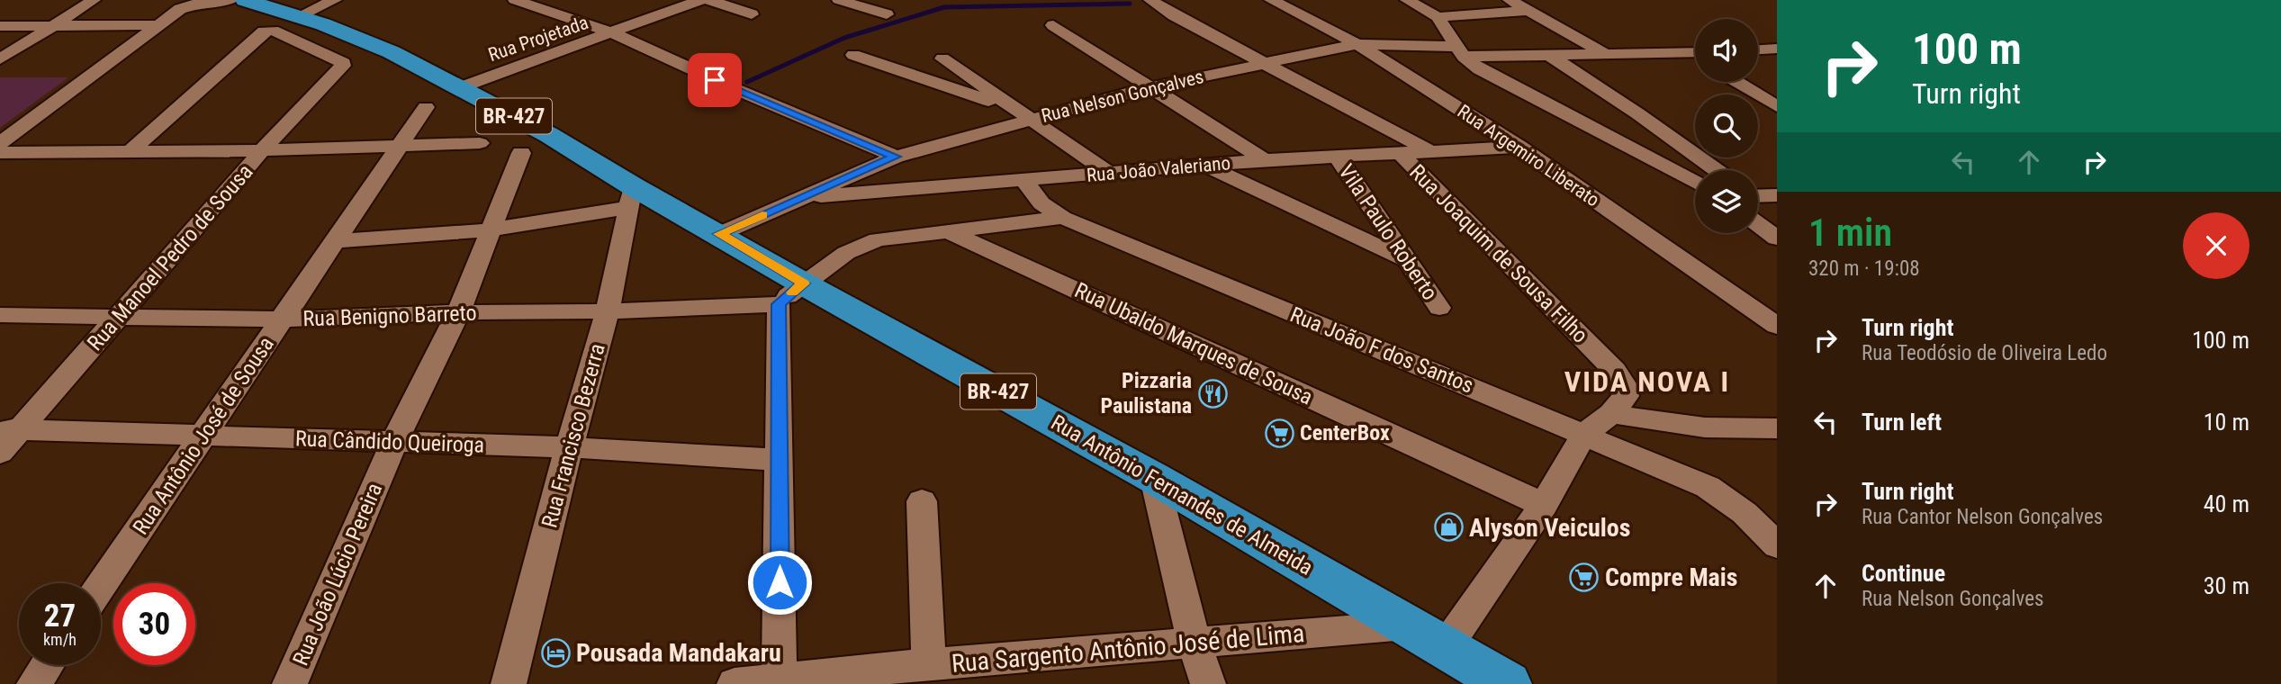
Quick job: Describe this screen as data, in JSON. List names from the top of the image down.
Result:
{
  "streets": {
    "highway": ["BR-427", "Rua Antônio Fernandes de Almeida"],
    "street": [
      "Rua Projetada",
      "Rua Nelson Gonçalves",
      "Rua Argemiro Liberato",
      "Rua João Valeriano",
      "Vila Paulo Roberto",
      "Rua Joaquim de Sousa Filho",
      "Rua Manoel Pedro de Sousa",
      "Rua Benigno Barreto",
      "Rua Ubaldo Marques de Sousa",
      "Rua João F dos Santos",
      "Rua Antônio José de Sousa",
      "Rua Francisco Bezerra",
      "Rua Cândido Queiroga",
      "Rua João Lúcio Pereira",
      "Rua Sargento Antônio José de Lima"
    ]
  },
  "crossings": [
    ["Rua Projetada", "Rua Antônio Fernandes de Almeida"],
    ["Rua Nelson Gonçalves", "Rua Argemiro Liberato"],
    ["Rua Nelson Gonçalves", "Rua João Valeriano"],
    ["Rua Nelson Gonçalves", "Rua Joaquim de Sousa Filho"],
    ["Rua Nelson Gonçalves", "Rua Antônio Fernandes de Almeida"],
    ["BR-427", "Rua Antônio Fernandes de Almeida"],
    ["Rua Argemiro Liberato", "Rua João Valeriano"],
    ["Rua João Valeriano", "Vila Paulo Roberto"],
    ["Rua João Valeriano", "Rua Joaquim de Sousa Filho"],
    ["Rua João Valeriano", "Rua João F dos Santos"],
    ["Rua Manoel Pedro de Sousa", "Rua Benigno Barreto"],
    ["Rua Manoel Pedro de Sousa", "Rua Cândido Queiroga"],
    ["Rua Benigno Barreto", "Rua Antônio José de Sousa"],
    ["Rua Benigno Barreto", "Rua Francisco Bezerra"],
    ["Rua Benigno Barreto", "Rua Antônio Fernandes de Almeida"],
    ["Rua Benigno Barreto", "Rua João Lúcio Pereira"],
    ["Rua Antônio José de Sousa", "Rua Cândido Queiroga"],
    ["Rua Francisco Bezerra", "Rua Cândido Queiroga"],
    ["Rua Francisco Bezerra", "Rua Antônio Fernandes de Almeida"],
    ["Rua Cândido Queiroga", "Rua João Lúcio Pereira"],
    ["Rua Antônio Fernandes de Almeida", "Rua Sargento Antônio José de Lima"]
  ],
  "districts": ["VIDA NOVA I"],
  "places": {
    "restaurant": ["Pizzaria Paulistana"],
    "supermarket": ["CenterBox", "Compre Mais"],
    "shop": ["Alyson Veiculos"],
    "hotel": ["Pousada Mandakaru"]
  },
  "page": {
    "turn": ["100 m", "Turn right"],
    "heading": ["1 min", "320 m · 19:08"],
    "list": [
      {
        "name": "Turn right",
        "note": "Rua Teodósio de Oliveira Ledo",
        "value": "100 m"
      },
      {
        "name": "Turn left",
        "value": "10 m"
      },
      {
        "name": "Turn right",
        "note": "Rua Cantor Nelson Gonçalves",
        "value": "40 m"
      },
      {
        "name": "Continue",
        "note": "Rua Nelson Gonçalves",
        "value": "30 m"
      }
    ],
    "speed": "27 km/h",
    "limit": "30"
  }
}
